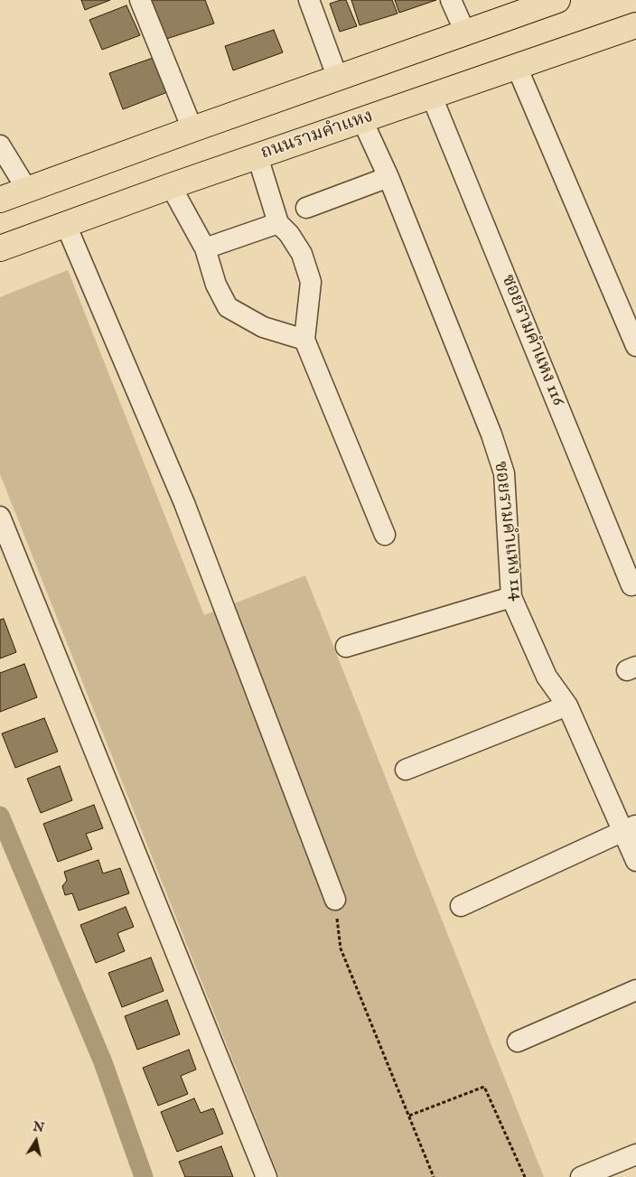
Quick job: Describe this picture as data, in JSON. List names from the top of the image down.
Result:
{
  "streets": {
    "main road": ["ถนนรามคำแหง"],
    "street": ["ซอยรามคำแหง 116", "ซอยรามคำแหง 114"]
  },
  "crossings": [
    ["ถนนรามคำแหง", "ซอยรามคำแหง 116"],
    ["ถนนรามคำแหง", "ซอยรามคำแหง 114"]
  ],
  "north": "top"
}
